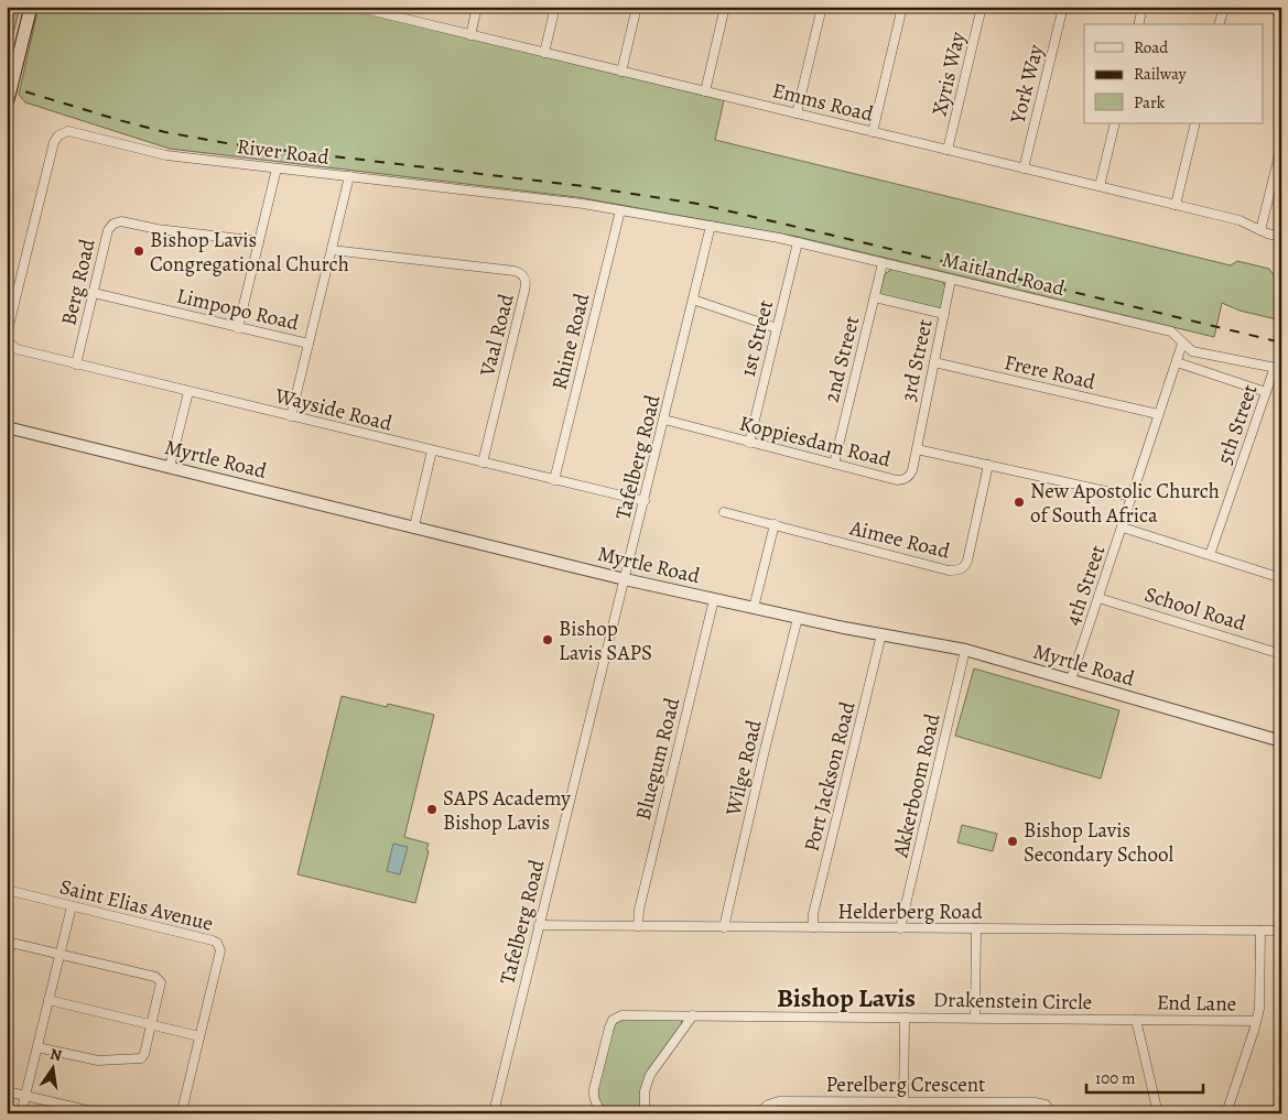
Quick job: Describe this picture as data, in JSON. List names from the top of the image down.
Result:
{
  "streets": {
    "street": [
      "Xyris Way",
      "York Way",
      "Emms Road",
      "River Road",
      "Maitland Road",
      "Berg Road",
      "Limpopo Road",
      "Vaal Road",
      "1st Street",
      "Rhine Road",
      "2nd Street",
      "3rd Street",
      "Frere Road",
      "Wayside Road",
      "5th Street",
      "Koppiesdam Road",
      "Tafelberg Road",
      "Myrtle Road",
      "Aimee Road",
      "4th Street",
      "School Road",
      "Bluegum Road",
      "Wilge Road",
      "Port Jackson Road",
      "Akkerboom Road",
      "Saint Elias Avenue",
      "Helderberg Road",
      "Drakenstein Circle",
      "End Lane",
      "Perelberg Crescent"
    ]
  },
  "crossings": [
    ["Xyris Way", "Emms Road"],
    ["York Way", "Emms Road"],
    ["River Road", "Maitland Road"],
    ["River Road", "Rhine Road"],
    ["River Road", "Tafelberg Road"],
    ["Maitland Road", "1st Street"],
    ["Maitland Road", "2nd Street"],
    ["Maitland Road", "3rd Street"],
    ["Maitland Road", "5th Street"],
    ["Maitland Road", "Tafelberg Road"],
    ["Maitland Road", "4th Street"],
    ["Berg Road", "Limpopo Road"],
    ["Berg Road", "Wayside Road"],
    ["Vaal Road", "Wayside Road"],
    ["1st Street", "Koppiesdam Road"],
    ["Rhine Road", "Wayside Road"],
    ["2nd Street", "Koppiesdam Road"],
    ["3rd Street", "Frere Road"],
    ["3rd Street", "Koppiesdam Road"],
    ["Frere Road", "4th Street"],
    ["Wayside Road", "Tafelberg Road"],
    ["Koppiesdam Road", "Tafelberg Road"],
    ["Koppiesdam Road", "Aimee Road"],
    ["Koppiesdam Road", "4th Street"],
    ["Tafelberg Road", "Myrtle Road"],
    ["Tafelberg Road", "Helderberg Road"],
    ["Myrtle Road", "4th Street"],
    ["Myrtle Road", "Bluegum Road"],
    ["Myrtle Road", "Wilge Road"],
    ["Myrtle Road", "Port Jackson Road"],
    ["Myrtle Road", "Akkerboom Road"],
    ["4th Street", "School Road"],
    ["Bluegum Road", "Helderberg Road"],
    ["Wilge Road", "Helderberg Road"],
    ["Port Jackson Road", "Helderberg Road"],
    ["Akkerboom Road", "Helderberg Road"],
    ["Drakenstein Circle", "End Lane"]
  ],
  "districts": ["Bishop Lavis"],
  "places": [
    "Bishop Lavis Congregational Church",
    "New Apostolic Church of South Africa",
    "Bishop Lavis SAPS",
    "SAPS Academy Bishop Lavis",
    "Bishop Lavis Secondary School"
  ],
  "legend": ["Road", "Railway", "Park"],
  "scale_bar": "100 m",
  "north": "top"
}
